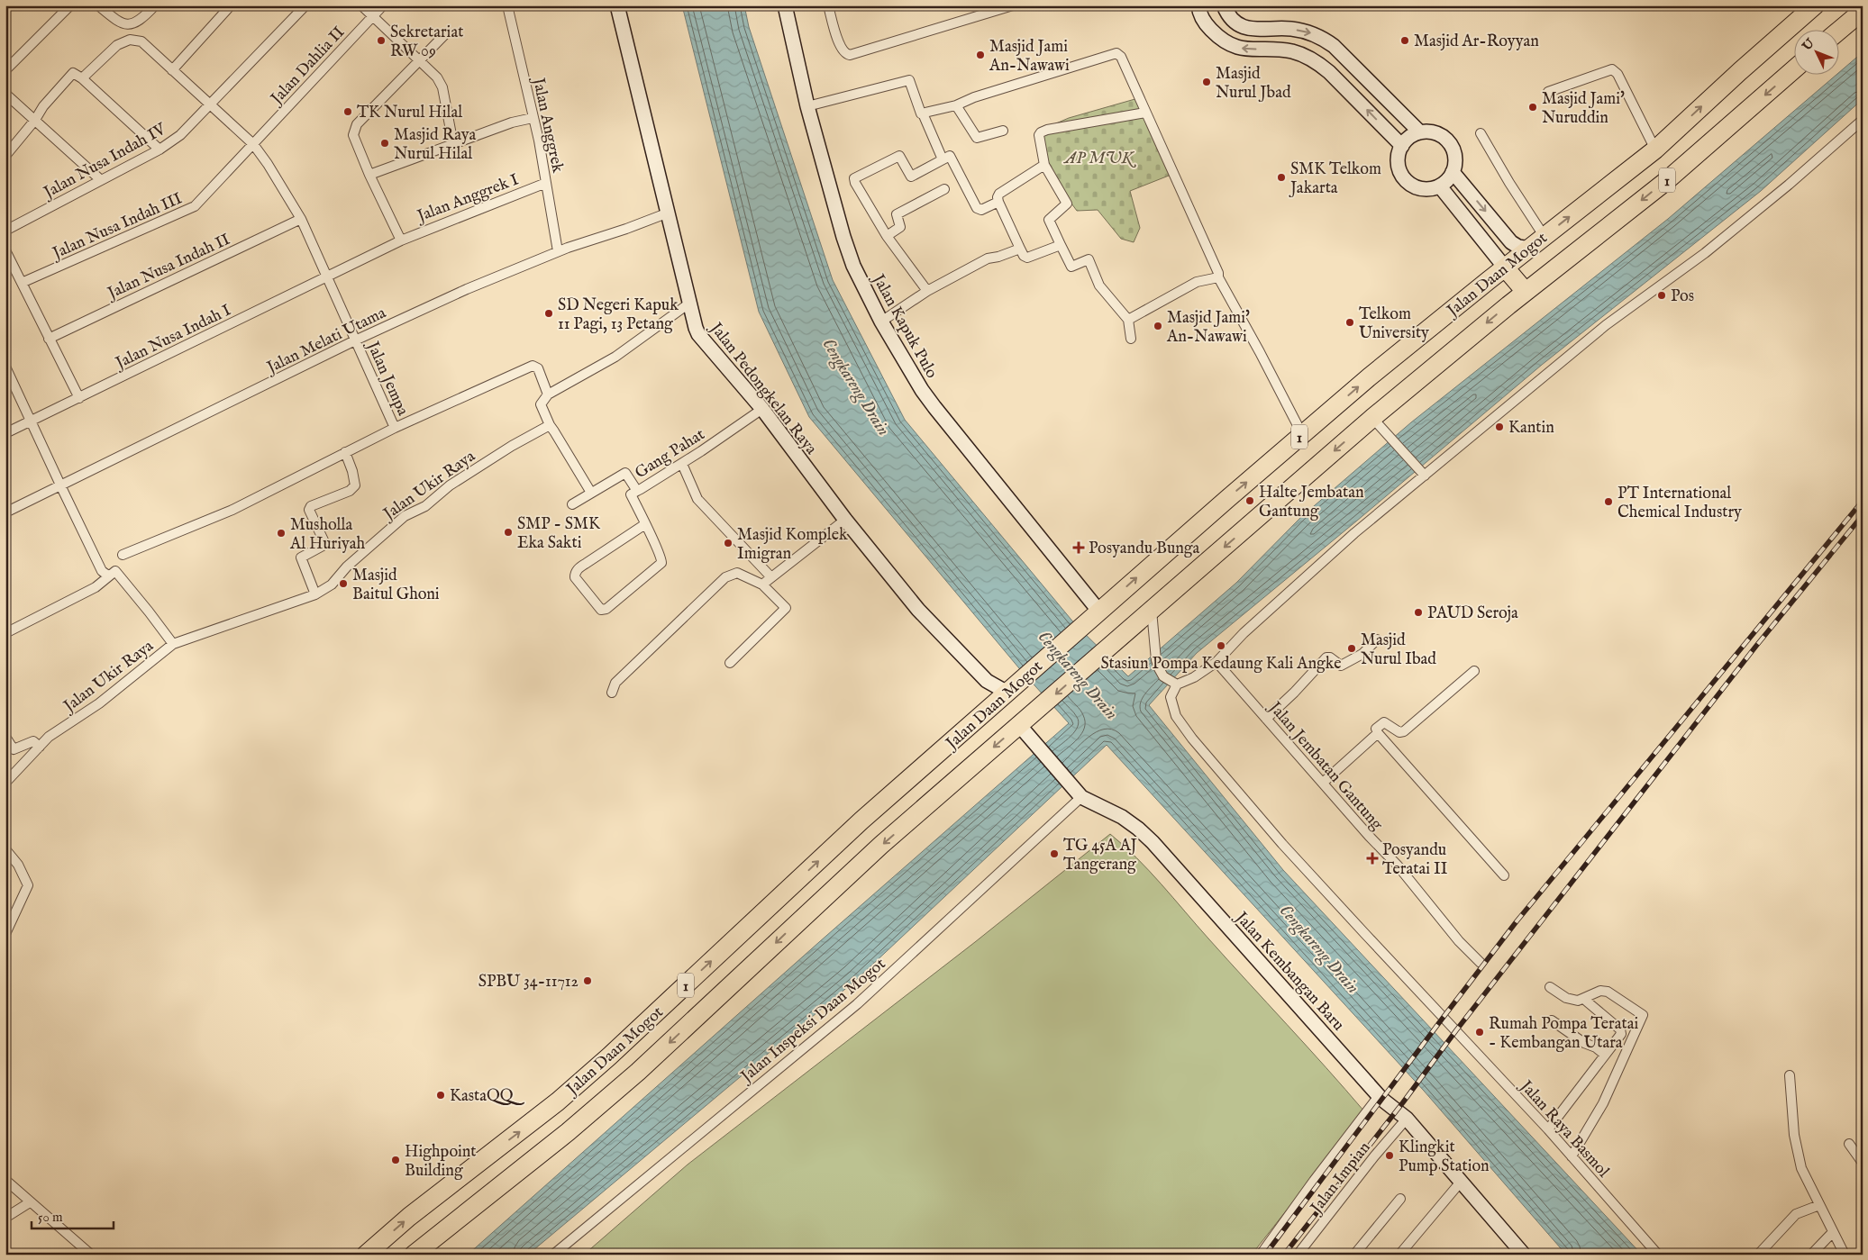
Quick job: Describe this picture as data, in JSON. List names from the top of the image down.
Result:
{
  "streets": {
    "highway": ["1", "Jalan Daan Mogot"],
    "main road": ["Jalan Kapuk Pulo", "Jalan Pedongkelan Raya", "Jalan Kembangan Baru"],
    "street": [
      "Jalan Dahlia II",
      "Jalan Anggrek",
      "Jalan Nusa Indah IV",
      "Jalan Anggrek I",
      "Jalan Nusa Indah III",
      "Jalan Nusa Indah II",
      "Jalan Nusa Indah I",
      "Jalan Melati Utama",
      "Jalan Jempa",
      "Gang Pahat",
      "Jalan Ukir Raya",
      "Jalan Jembatan Gantung",
      "Jalan Inspeksi Daan Mogot",
      "Jalan Raya Basmol",
      "Jalan Impian"
    ]
  },
  "crossings": [
    ["Jalan Dahlia II", "Jalan Nusa Indah III"],
    ["Jalan Dahlia II", "Jalan Jempa"],
    ["Jalan Anggrek", "Jalan Anggrek I"],
    ["Jalan Anggrek", "Jalan Melati Utama"],
    ["Jalan Nusa Indah IV", "Jalan Jempa"],
    ["Jalan Anggrek I", "Jalan Nusa Indah I"],
    ["Jalan Anggrek I", "Jalan Jempa"],
    ["Jalan Nusa Indah III", "Jalan Jempa"],
    ["Jalan Nusa Indah II", "Jalan Jempa"],
    ["Jalan Daan Mogot", "Jalan Kapuk Pulo"],
    ["Jalan Daan Mogot", "Jalan Pedongkelan Raya"],
    ["Jalan Daan Mogot", "Jalan Kembangan Baru"],
    ["Jalan Nusa Indah I", "Jalan Jempa"],
    ["Jalan Melati Utama", "Jalan Jempa"],
    ["Jalan Melati Utama", "Jalan Pedongkelan Raya"],
    ["Jalan Pedongkelan Raya", "Gang Pahat"],
    ["Jalan Kembangan Baru", "Jalan Inspeksi Daan Mogot"],
    ["Jalan Kembangan Baru", "Jalan Impian"]
  ],
  "water": ["Cengkareng Drain"],
  "parks": ["AP MUK"],
  "places": {
    "other": [
      "Sekretariat RW 09",
      "Masjid Ar-Royyan",
      "Masjid Jami An-Nawawi",
      "Masjid Nurul Jbad",
      "Masjid Jami' Nuruddin",
      "TK Nurul Hilal",
      "Masjid Raya Nurul Hilal",
      "SMK Telkom Jakarta",
      "Pos",
      "SD Negeri Kapuk 11 Pagi, 13 Petang",
      "Telkom University",
      "Masjid Jami' An-Nawawi",
      "Kantin",
      "Halte Jembatan Gantung",
      "PT International Chemical Industry",
      "SMP - SMK Eka Sakti",
      "Musholla Al Huriyah",
      "Masjid Komplek Imigran",
      "Masjid Baitul Ghoni",
      "PAUD Seroja",
      "Stasiun Pompa Kedaung Kali Angke",
      "Masjid Nurul Ibad",
      "TG 45A AJ Tangerang",
      "SPBU 34-11712",
      "Rumah Pompa Teratai - Kembangan Utara",
      "KastaQQ",
      "Klingkit Pump Station",
      "Highpoint Building"
    ],
    "health": ["Posyandu Bunga", "Posyandu Teratai II"]
  },
  "scale_bar": "50 m",
  "north": "top left"
}
